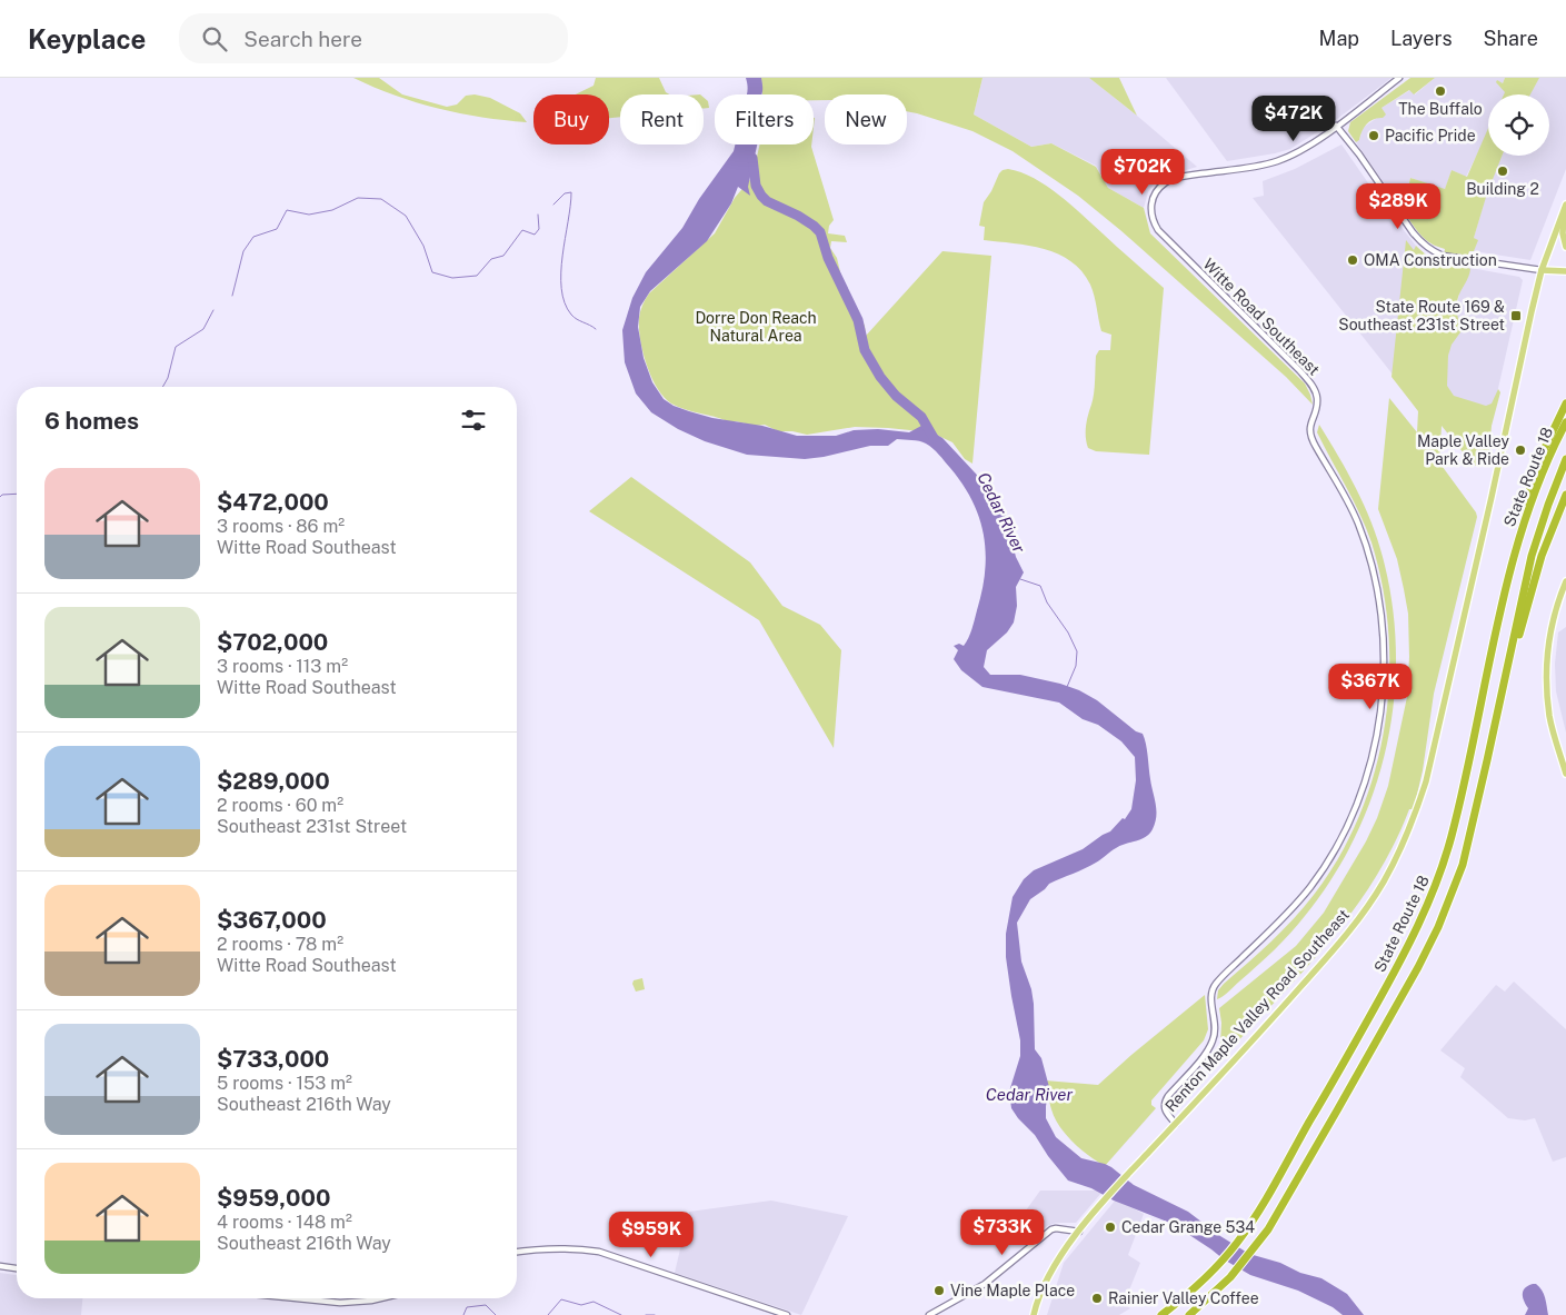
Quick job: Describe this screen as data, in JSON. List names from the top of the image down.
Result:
{
  "streets": {
    "highway": ["State Route 18"],
    "main road": ["Renton Maple Valley Road Southeast"],
    "street": ["Witte Road Southeast"]
  },
  "crossings": [
    ["Witte Road Southeast", "Renton Maple Valley Road Southeast"]
  ],
  "water": ["Cedar River"],
  "parks": ["Dorre Don Reach Natural Area"],
  "places": {
    "other": [
      "The Buffalo",
      "Pacific Pride",
      "Building 2",
      "OMA Construction",
      "Maple Valley Park & Ride",
      "Cedar Grange 534",
      "Vine Maple Place",
      "Rainier Valley Coffee"
    ],
    "transit": ["State Route 169 & Southeast 231st Street"]
  },
  "page": {
    "header": "Keyplace",
    "search": "Search here",
    "nav": ["Map", "Layers", "Share"],
    "chip": [
      "Buy",
      "Rent",
      "Filters",
      "New"
    ],
    "price": [
      "$472K",
      "$702K",
      "$289K",
      "$367K",
      "$733K",
      "$959K"
    ],
    "heading": "6 homes",
    "list": [
      {
        "name": "$472,000",
        "note": "3 rooms · 86 m² · Witte Road Southeast"
      },
      {
        "name": "$702,000",
        "note": "3 rooms · 113 m² · Witte Road Southeast"
      },
      {
        "name": "$289,000",
        "note": "2 rooms · 60 m² · Southeast 231st Street"
      },
      {
        "name": "$367,000",
        "note": "2 rooms · 78 m² · Witte Road Southeast"
      },
      {
        "name": "$733,000",
        "note": "5 rooms · 153 m² · Southeast 216th Way"
      },
      {
        "name": "$959,000",
        "note": "4 rooms · 148 m² · Southeast 216th Way"
      }
    ]
  }
}
